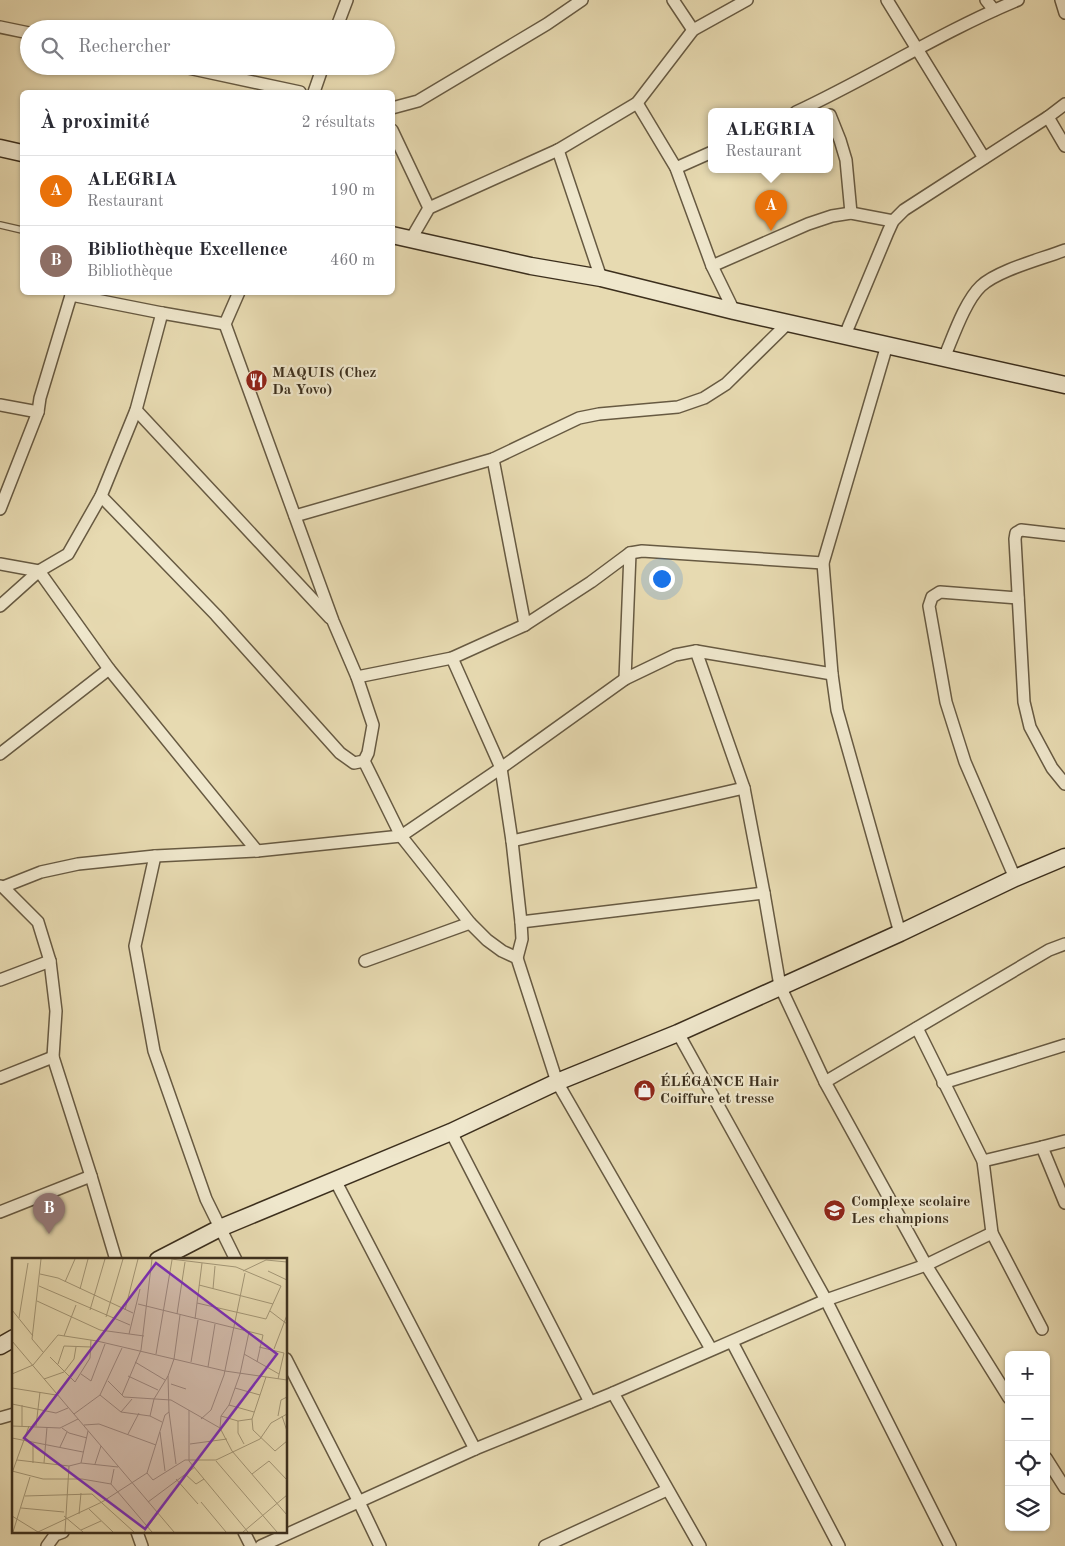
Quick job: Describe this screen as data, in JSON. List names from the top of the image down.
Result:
{
  "places": {
    "restaurant": ["MAQUIS (Chez Da Yovo)"],
    "shop": ["ÉLÉGANCE Hair Coiffure et tresse"],
    "school or university": ["Complexe scolaire Les champions"]
  },
  "page": {
    "search": "Rechercher",
    "heading": ["À proximité", "2 résultats"],
    "popup": ["ALEGRIA", "Restaurant"],
    "list": [
      {
        "mark": "A",
        "name": "ALEGRIA",
        "note": "Restaurant",
        "value": "190 m"
      },
      {
        "mark": "B",
        "name": "Bibliothèque Excellence",
        "note": "Bibliothèque",
        "value": "460 m"
      }
    ],
    "pins": ["A", "B"],
    "map_buttons": ["+", "−"]
  }
}
